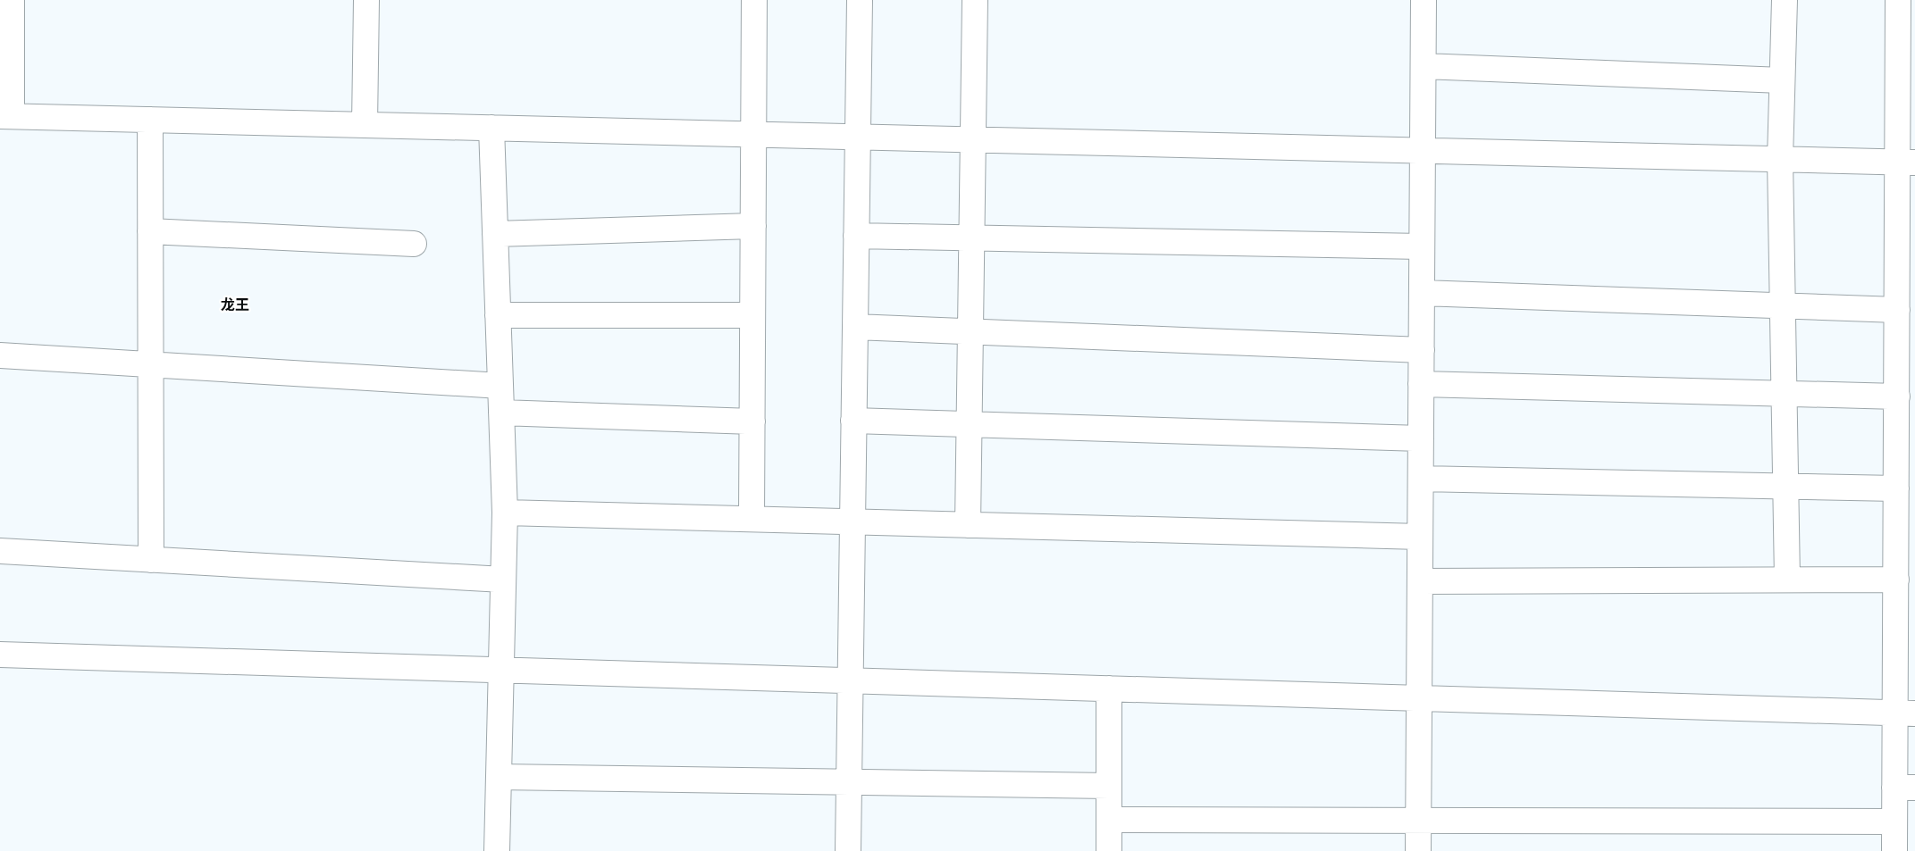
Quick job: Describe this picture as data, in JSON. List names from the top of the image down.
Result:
{
  "districts": ["龙王"]
}
